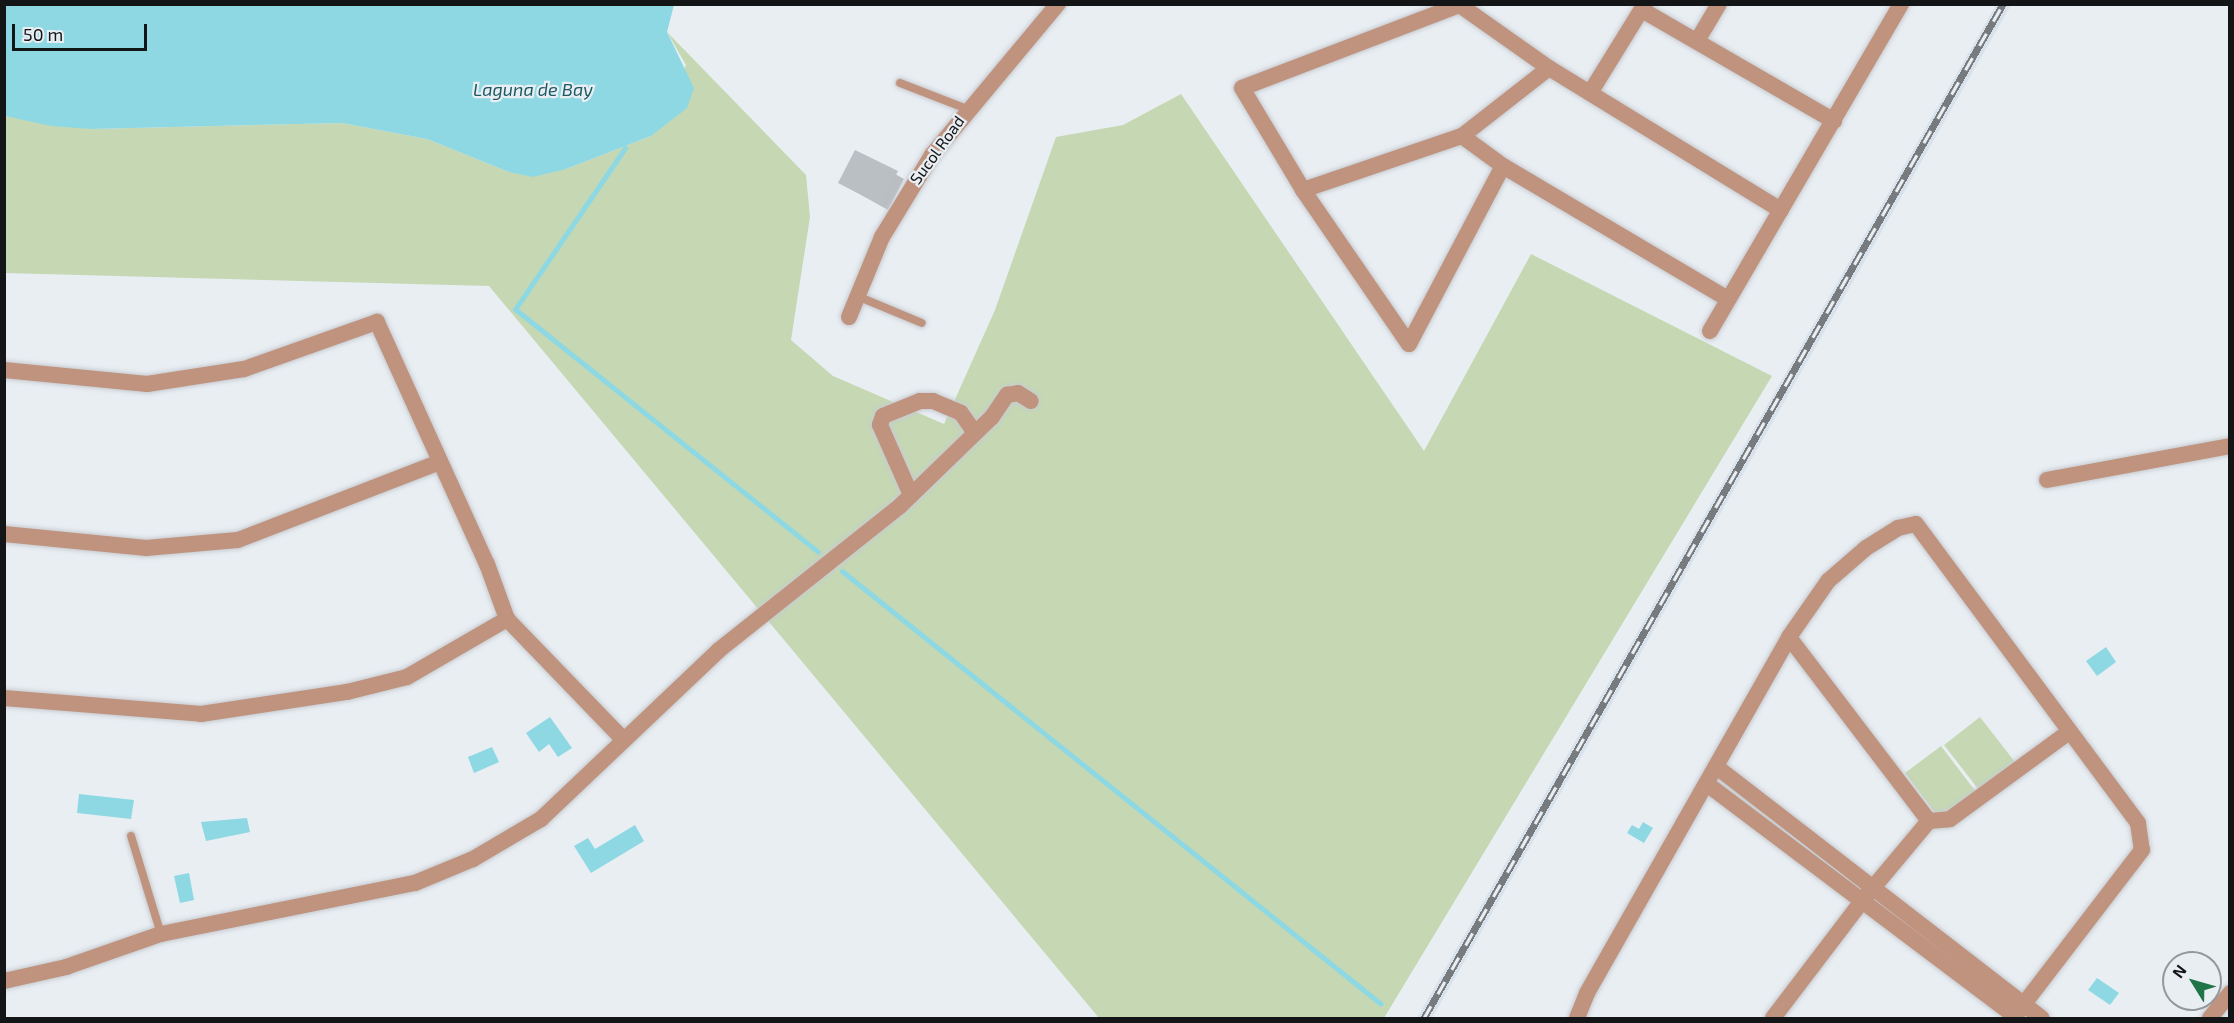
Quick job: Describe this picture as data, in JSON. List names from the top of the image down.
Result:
{
  "streets": {
    "street": ["Sucol Road"]
  },
  "water": ["Laguna de Bay"],
  "scale_bar": "50 m",
  "north": "top left"
}
